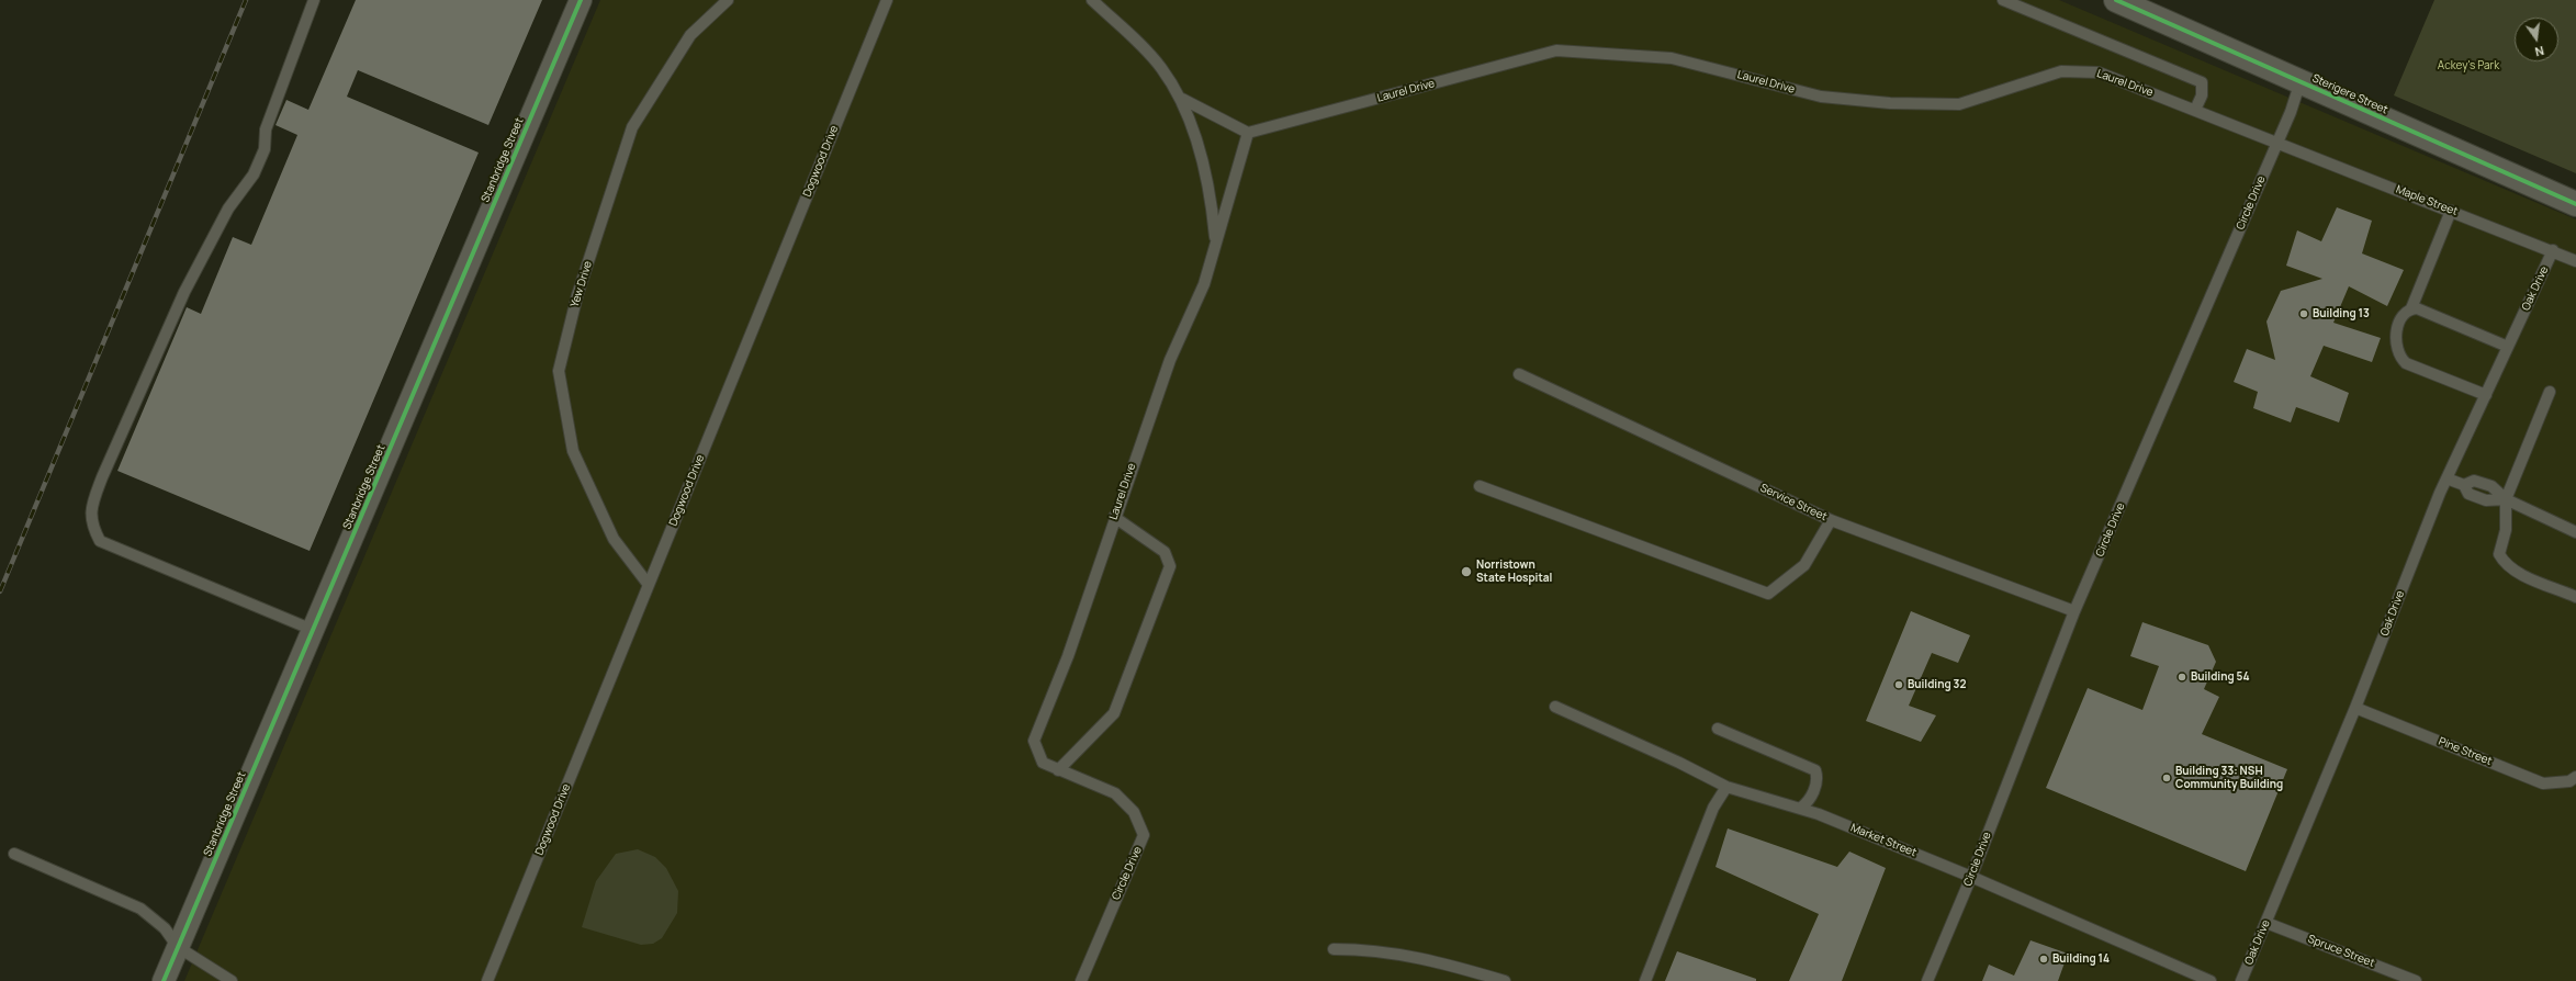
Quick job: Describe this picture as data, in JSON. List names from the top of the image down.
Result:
{
  "streets": {
    "street": ["Sterigere Street", "Stanbridge Street"],
    "lane": [
      "Laurel Drive",
      "Dogwood Drive",
      "Maple Street",
      "Circle Drive",
      "Yew Drive",
      "Oak Drive",
      "Service Street",
      "Pine Street",
      "Market Street",
      "Spruce Street"
    ]
  },
  "crossings": [
    ["Laurel Drive", "Maple Street"],
    ["Laurel Drive", "Circle Drive"],
    ["Sterigere Street", "Circle Drive"],
    ["Dogwood Drive", "Yew Drive"],
    ["Maple Street", "Circle Drive"],
    ["Maple Street", "Oak Drive"],
    ["Circle Drive", "Service Street"],
    ["Circle Drive", "Market Street"],
    ["Oak Drive", "Pine Street"],
    ["Oak Drive", "Spruce Street"]
  ],
  "parks": ["Ackey's Park"],
  "places": [
    "Building 13",
    "Norristown State Hospital",
    "Building 54",
    "Building 32",
    "Building 33: NSH Community Building",
    "Building 14"
  ],
  "north": "bottom"
}
